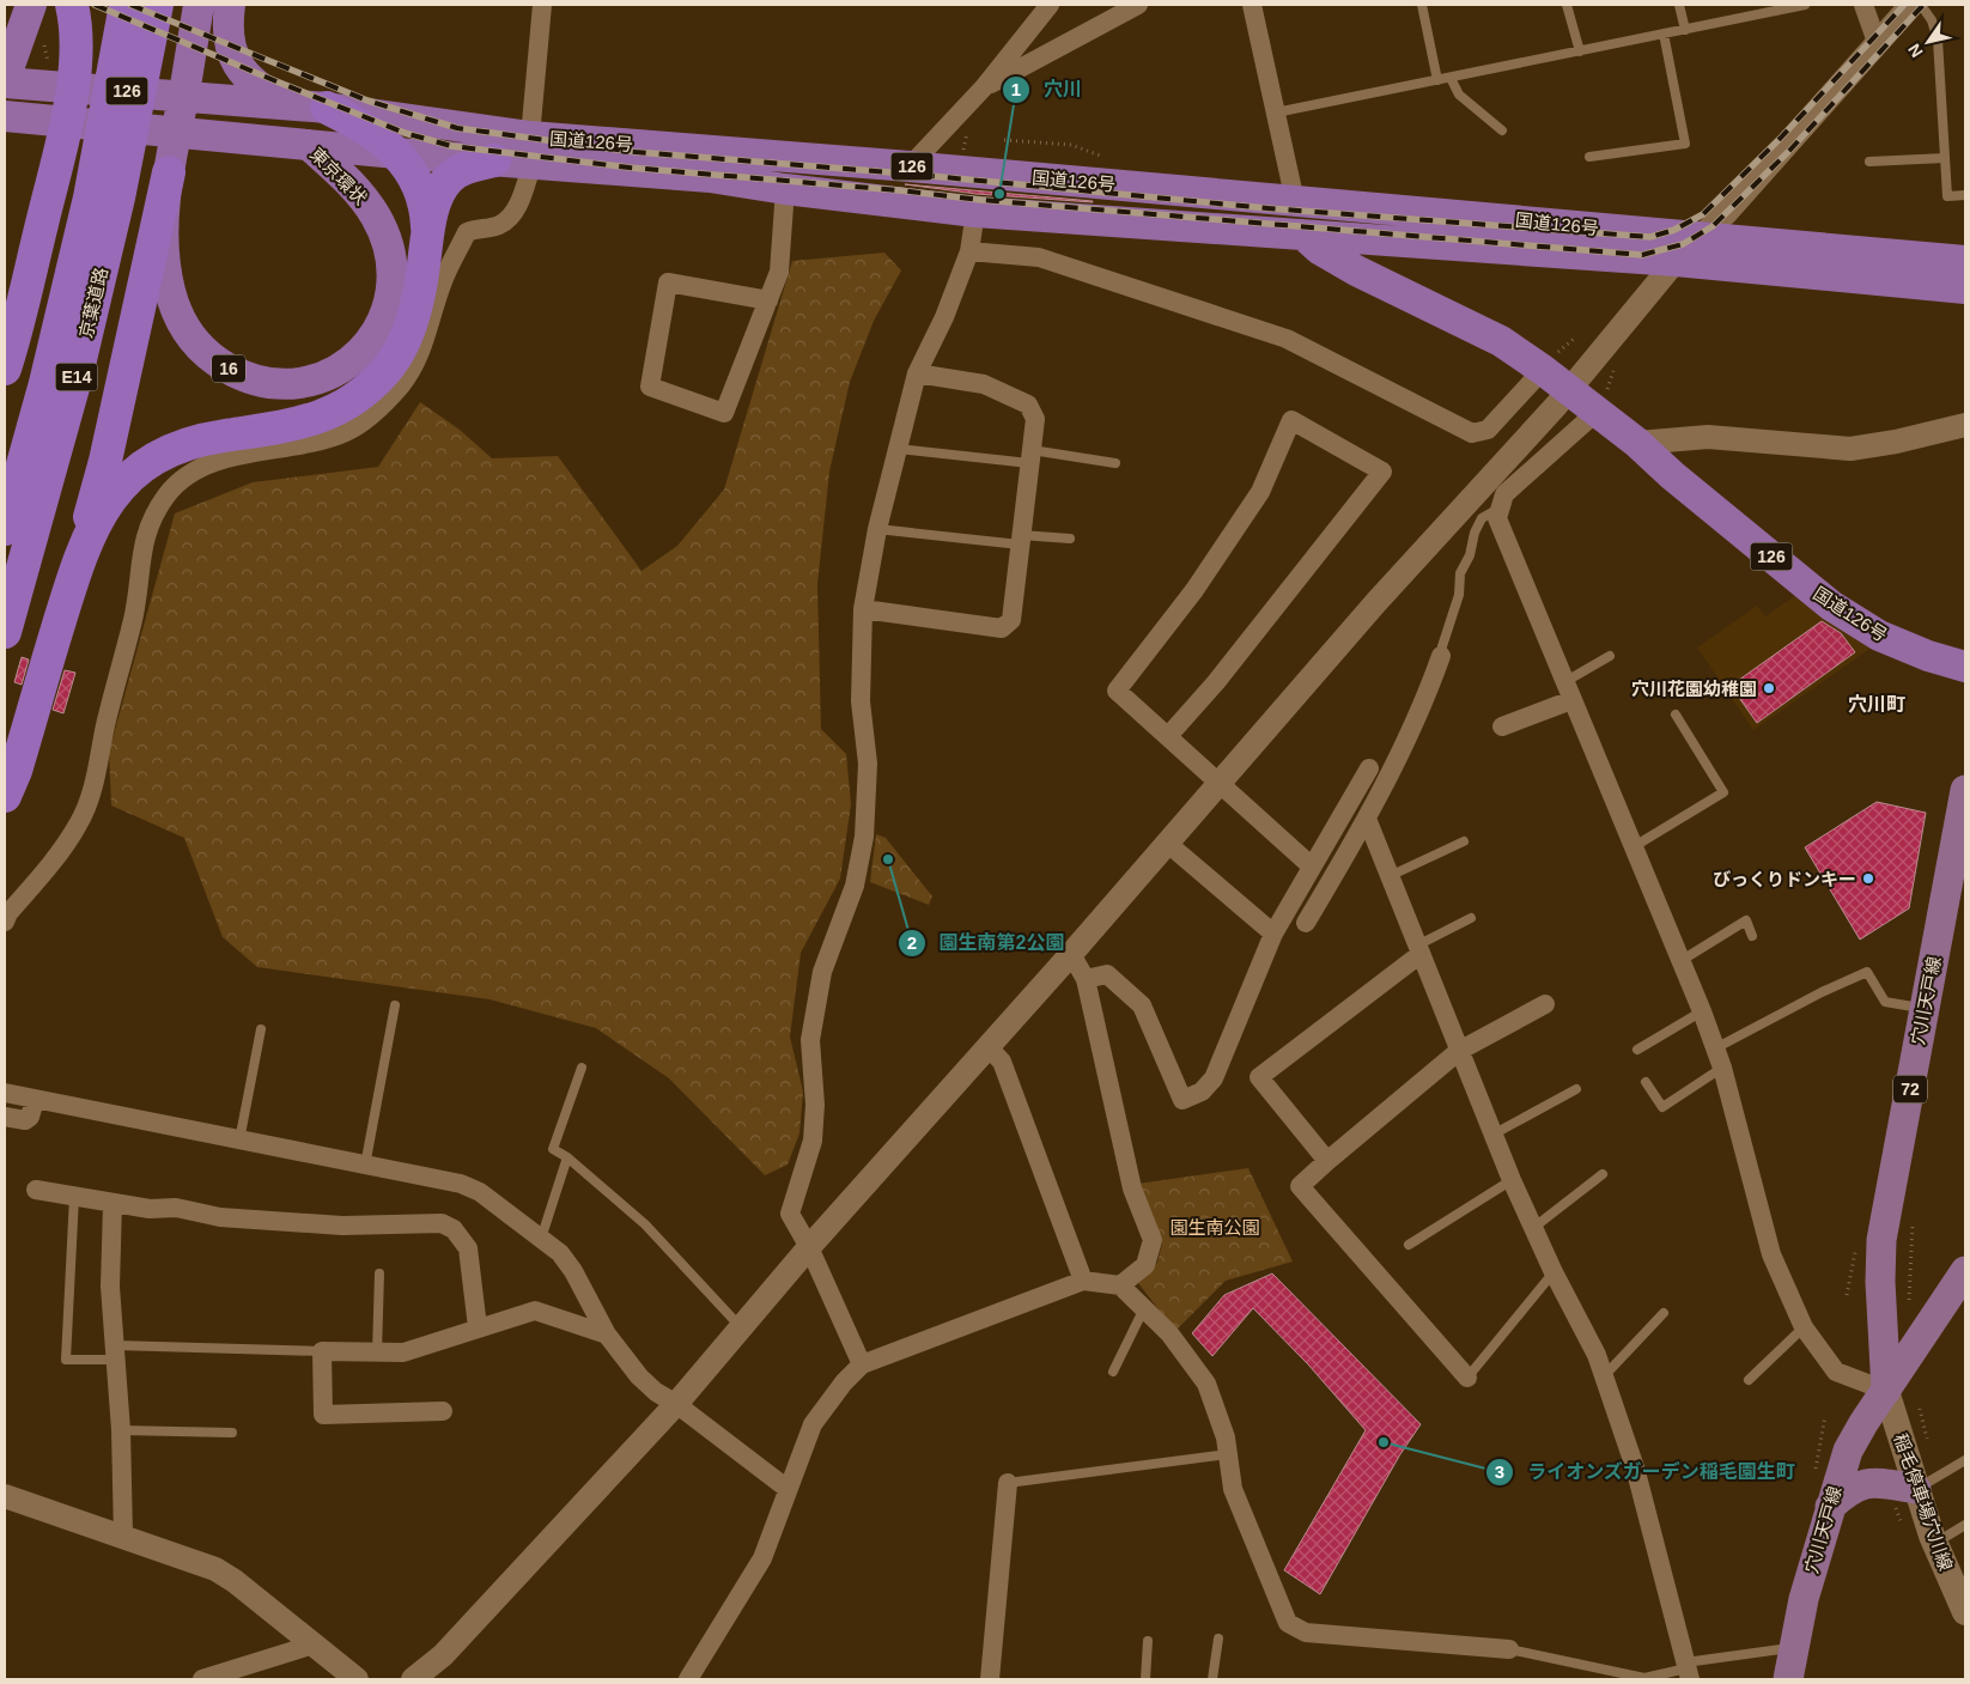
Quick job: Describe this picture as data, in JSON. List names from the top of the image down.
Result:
{
  "streets": {
    "highway": [
      "126",
      "国道126号",
      "東京環状",
      "京葉道路",
      "16",
      "E14"
    ],
    "main road": ["穴川天戸線", "72", "稲毛停車場穴川線"]
  },
  "crossings": [
    ["国道126号", "東京環状"],
    ["穴川天戸線", "稲毛停車場穴川線"]
  ],
  "districts": ["穴川町"],
  "parks": ["園生南公園"],
  "places": [
    "穴川",
    "穴川花園幼稚園",
    "園生南第2公園",
    "びっくりドンキー",
    "ライオンズガーデン稲毛園生町"
  ],
  "north": "bottom left"
}
